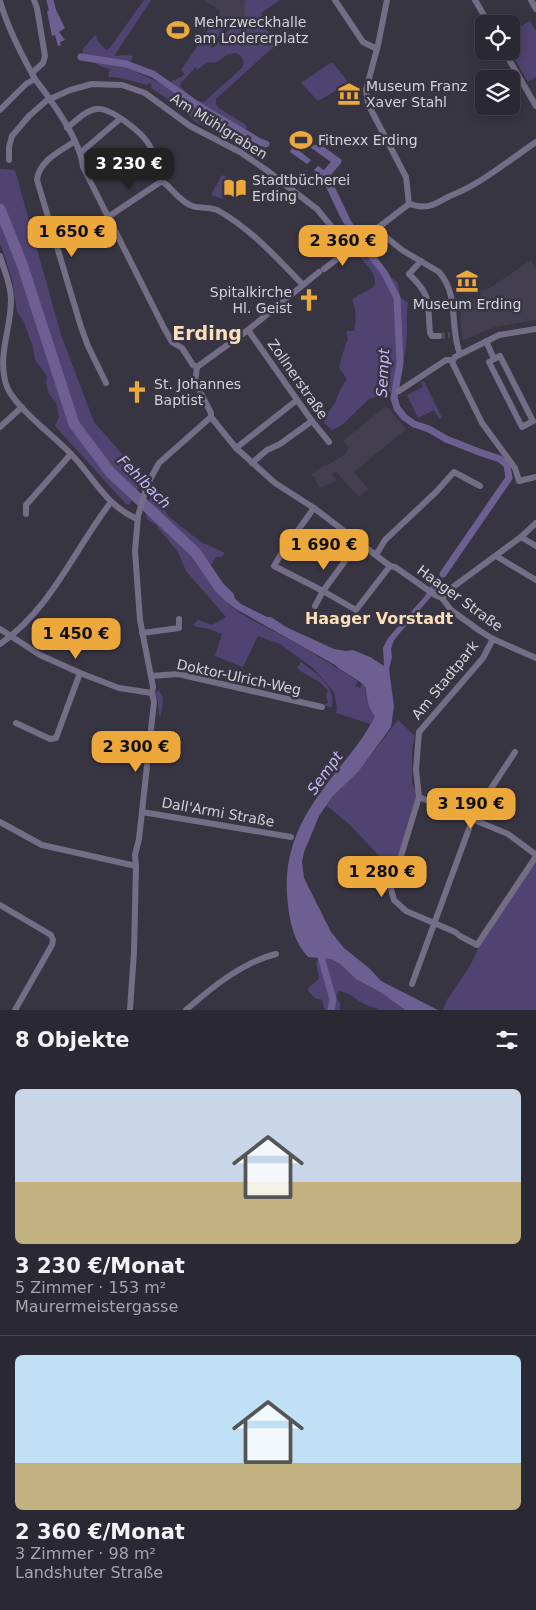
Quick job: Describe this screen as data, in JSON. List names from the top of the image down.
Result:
{
  "streets": {
    "street": [
      "Am Mühlgraben",
      "Zollnerstraße",
      "Haager Straße",
      "Doktor-Ulrich-Weg",
      "Am Stadtpark",
      "Dall'Armi Straße"
    ]
  },
  "crossings": [
    ["Haager Straße", "Am Stadtpark"]
  ],
  "districts": ["Erding", "Haager Vorstadt"],
  "water": ["Sempt", "Fehlbach"],
  "places": {
    "sports": ["Mehrzweckhalle am Lodererplatz", "Fitnexx Erding"],
    "museum": ["Museum Franz Xaver Stahl", "Museum Erding"],
    "library": ["Stadtbücherei Erding"],
    "church": ["Spitalkirche Hl. Geist", "St. Johannes Baptist"]
  },
  "page": {
    "price": [
      "3 230 €",
      "1 650 €",
      "2 360 €",
      "1 690 €",
      "1 450 €",
      "2 300 €",
      "3 190 €",
      "1 280 €"
    ],
    "heading": "8 Objekte",
    "list": [
      {
        "name": "3 230 €/Monat",
        "note": "5 Zimmer · 153 m² · Maurermeistergasse"
      },
      {
        "name": "2 360 €/Monat",
        "note": "3 Zimmer · 98 m² · Landshuter Straße"
      }
    ]
  }
}
